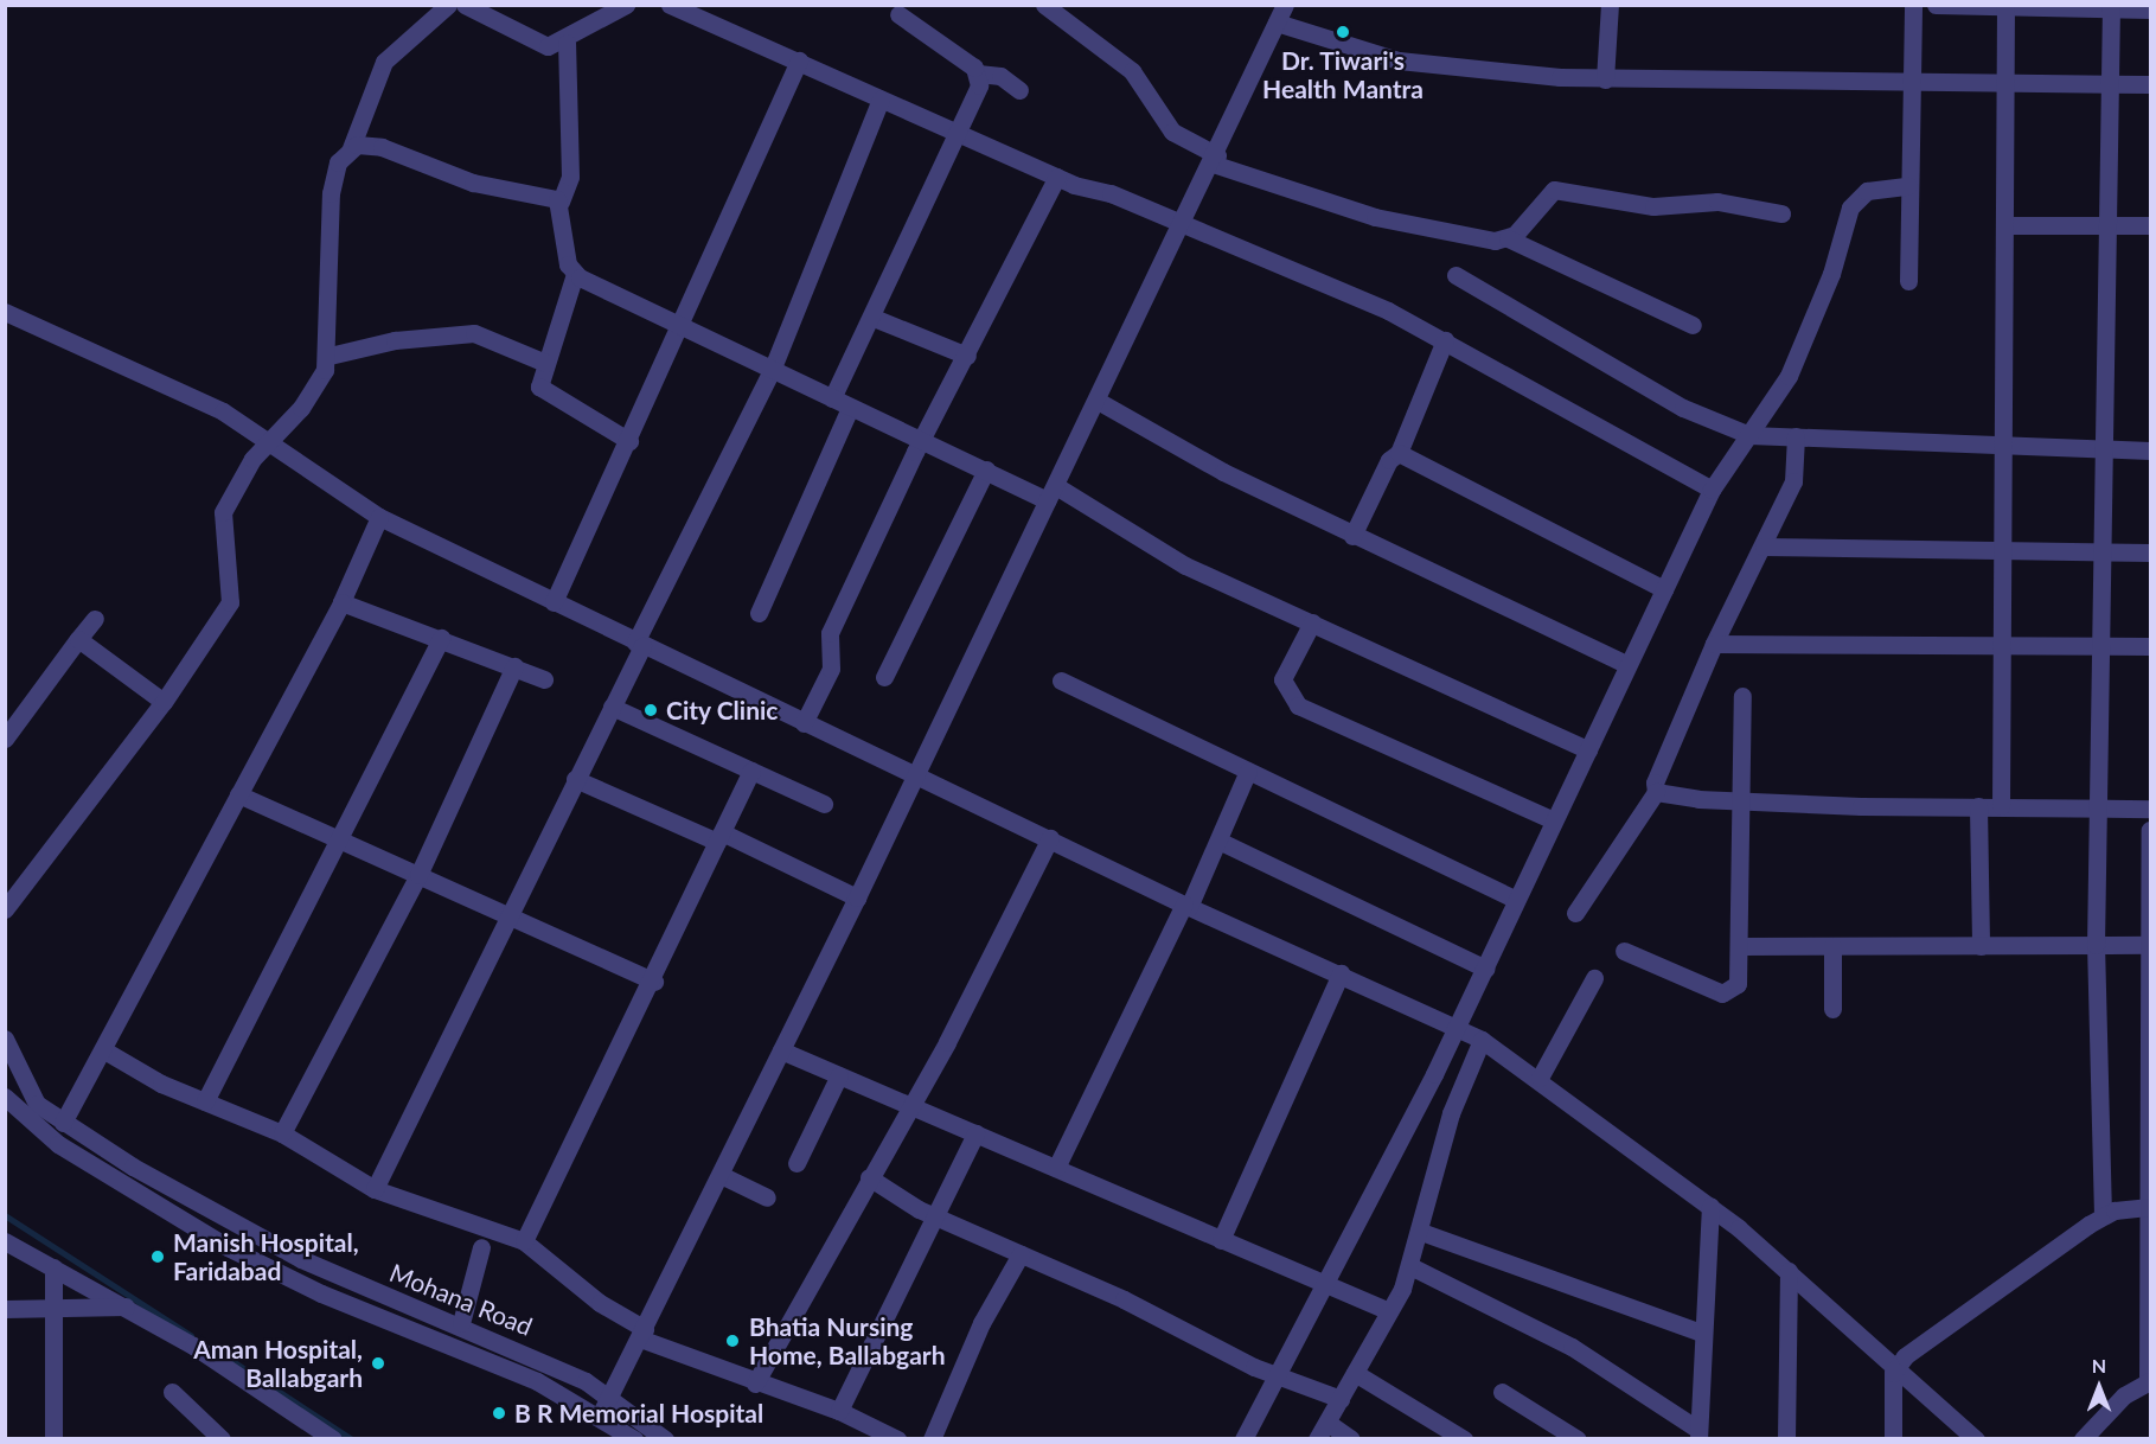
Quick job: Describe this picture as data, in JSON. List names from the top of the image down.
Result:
{
  "streets": {
    "street": ["Mohana Road"]
  },
  "places": [
    "Dr. Tiwari's Health Mantra",
    "City Clinic",
    "Manish Hospital, Faridabad",
    "Bhatia Nursing Home, Ballabgarh",
    "Aman Hospital, Ballabgarh",
    "B R Memorial Hospital"
  ],
  "north": "top"
}
